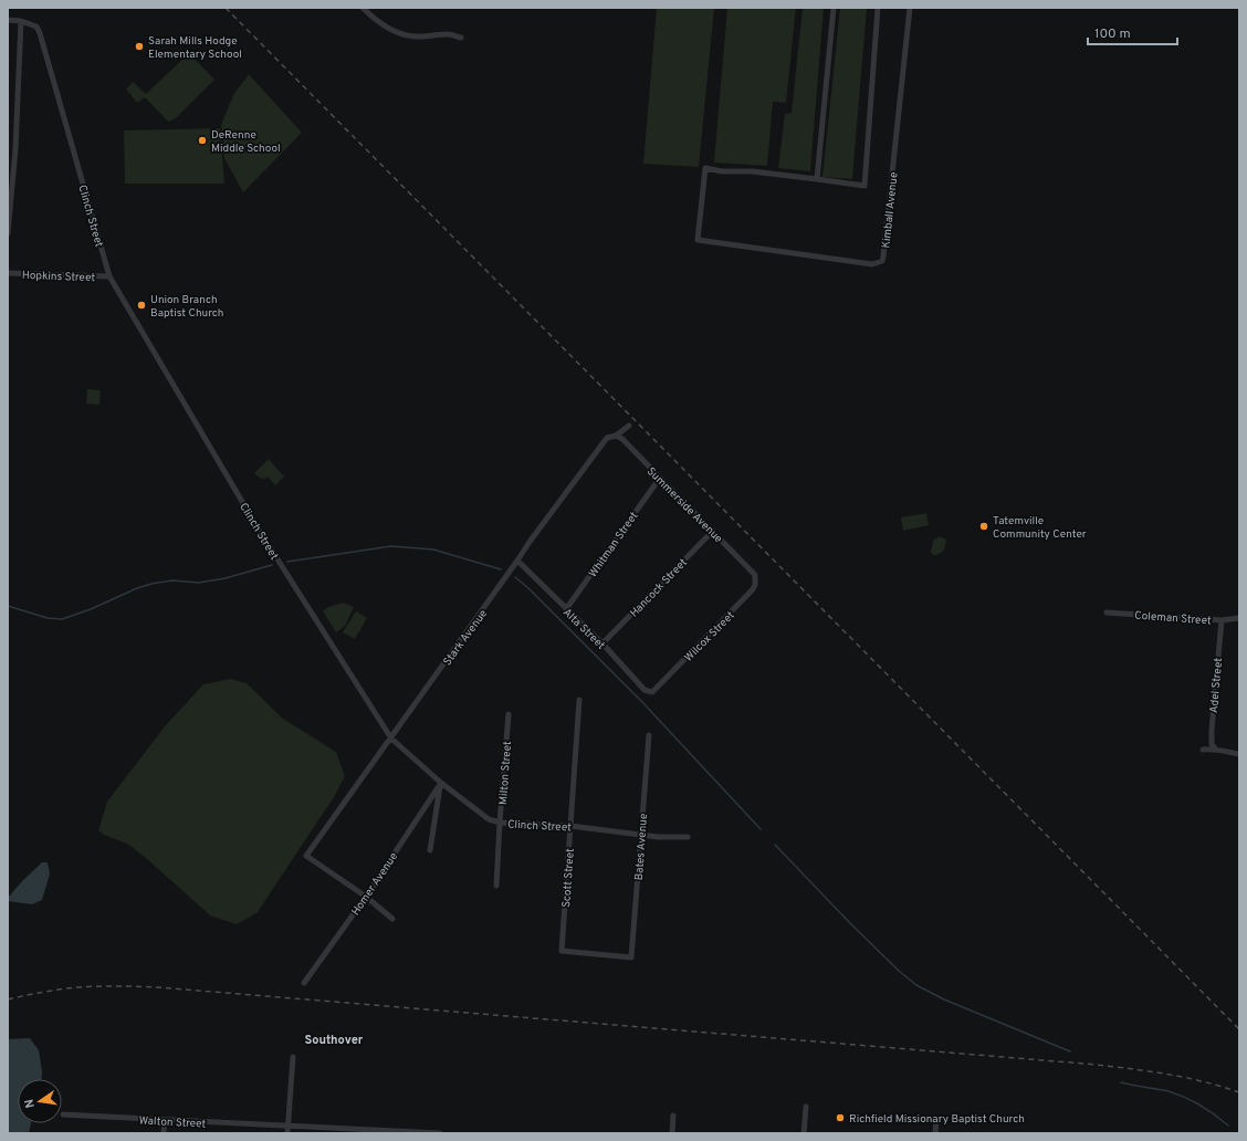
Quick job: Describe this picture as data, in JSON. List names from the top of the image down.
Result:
{
  "streets": {
    "street": [
      "Kimball Avenue",
      "Clinch Street",
      "Hopkins Street",
      "Summerside Avenue",
      "Whitman Street",
      "Hancock Street",
      "Coleman Street",
      "Alta Street",
      "Wilcox Street",
      "Stark Avenue",
      "Adel Street",
      "Milton Street",
      "Bates Avenue",
      "Scott Street",
      "Homer Avenue",
      "Walton Street"
    ]
  },
  "crossings": [
    ["Clinch Street", "Hopkins Street"],
    ["Clinch Street", "Stark Avenue"],
    ["Clinch Street", "Milton Street"],
    ["Clinch Street", "Bates Avenue"],
    ["Clinch Street", "Scott Street"],
    ["Clinch Street", "Homer Avenue"],
    ["Summerside Avenue", "Whitman Street"],
    ["Summerside Avenue", "Hancock Street"],
    ["Summerside Avenue", "Wilcox Street"],
    ["Summerside Avenue", "Stark Avenue"],
    ["Whitman Street", "Alta Street"],
    ["Hancock Street", "Alta Street"],
    ["Coleman Street", "Adel Street"],
    ["Alta Street", "Wilcox Street"],
    ["Alta Street", "Stark Avenue"],
    ["Stark Avenue", "Homer Avenue"],
    ["Bates Avenue", "Scott Street"]
  ],
  "districts": ["Southover"],
  "places": [
    "Sarah Mills Hodge Elementary School",
    "DeRenne Middle School",
    "Union Branch Baptist Church",
    "Tatemville Community Center",
    "Richfield Missionary Baptist Church"
  ],
  "scale_bar": "100 m",
  "north": "left"
}
